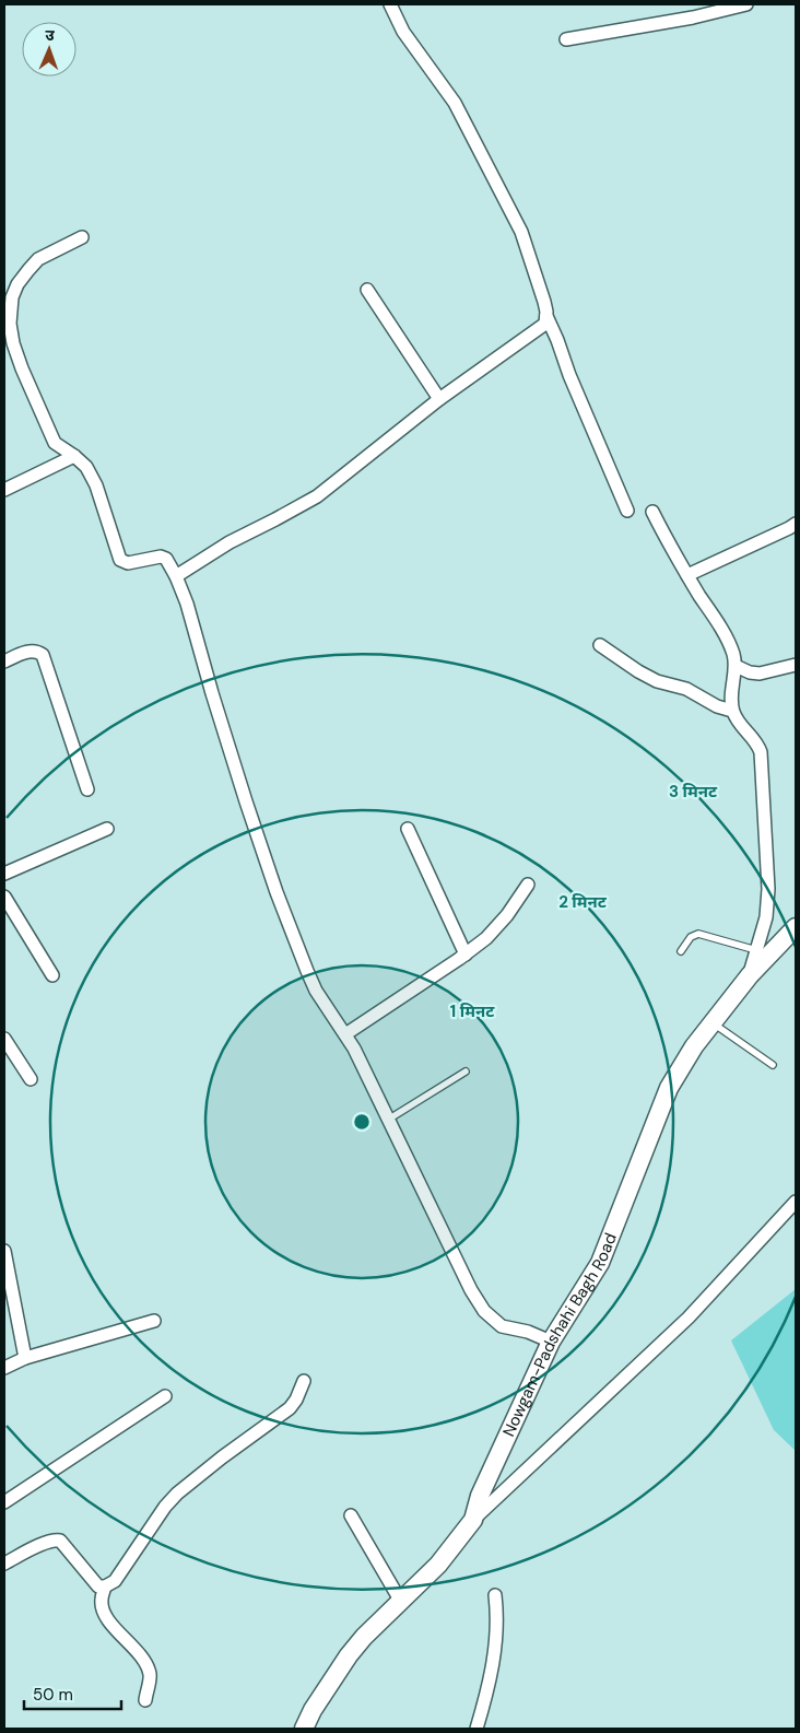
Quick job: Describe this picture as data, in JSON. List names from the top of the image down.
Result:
{
  "streets": {
    "main road": ["Nowgam-Padshahi Bagh Road"]
  },
  "scale_bar": "50 m",
  "north": "top",
  "rings": ["3 मिनट", "2 मिनट", "1 मिनट"]
}
